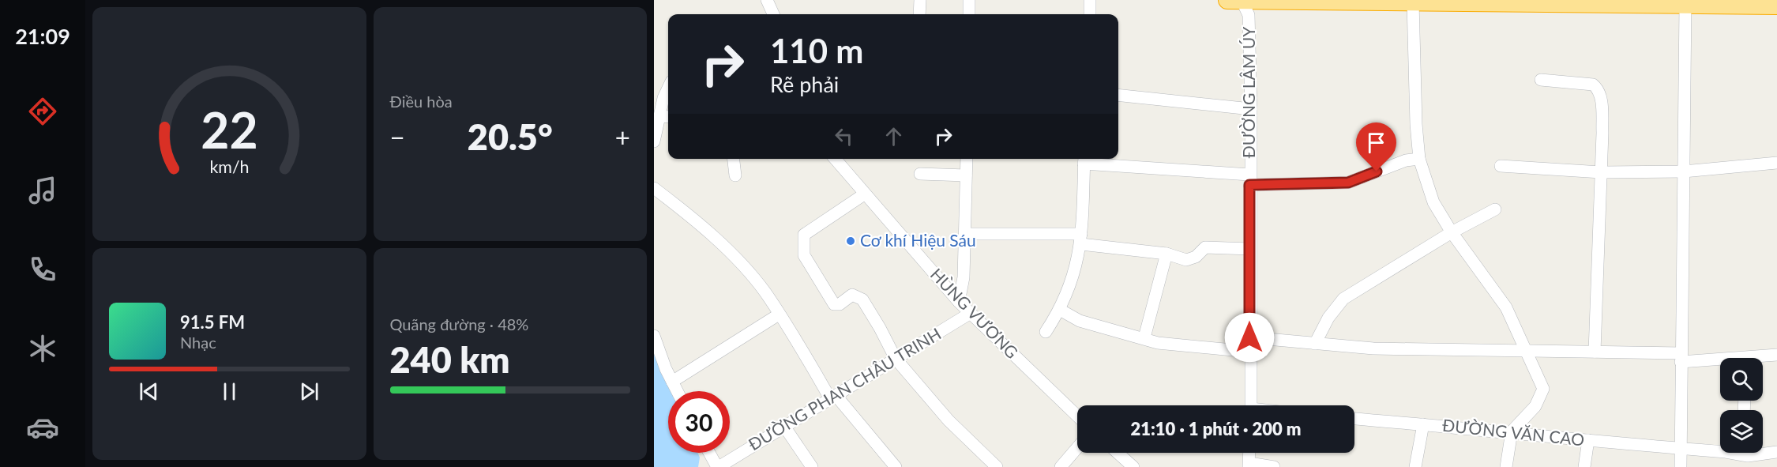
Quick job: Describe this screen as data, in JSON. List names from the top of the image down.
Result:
{
  "streets": {
    "street": [
      "ĐƯỜNG LÂM ÚY",
      "HÙNG VƯƠNG",
      "ĐƯỜNG PHAN CHÂU TRINH",
      "ĐƯỜNG VĂN CAO"
    ]
  },
  "crossings": [
    ["HÙNG VƯƠNG", "ĐƯỜNG PHAN CHÂU TRINH"]
  ],
  "places": ["Cơ khí Hiệu Sáu"],
  "page": {
    "tabs": "21:09",
    "tile": [
      "Điều hòa",
      ["Quãng đường · 48%", "240 km"]
    ],
    "turn": ["110 m", "Rẽ phải"],
    "heat": ["−", "20.5°", "+"],
    "song": ["91.5 FM", "Nhạc"],
    "limit": "30",
    "trip": "21:10 · 1 phút · 200 m",
    "gauge": ["22", "km/h"]
  }
}
